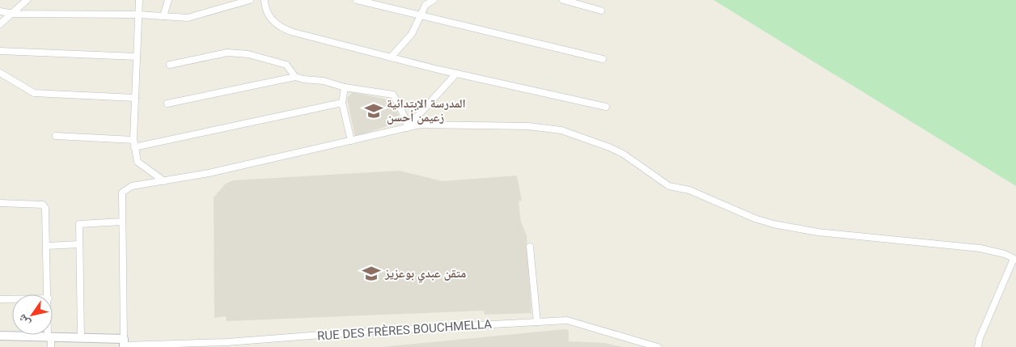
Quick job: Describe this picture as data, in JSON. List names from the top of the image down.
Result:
{
  "streets": {
    "street": ["RUE DES FRÈRES BOUCHMELLA"]
  },
  "places": {
    "school or university": ["المدرسة الإبتدائية زعيمن أحسن", "متقن عبدي بوعزيز"]
  },
  "north": "bottom left"
}
